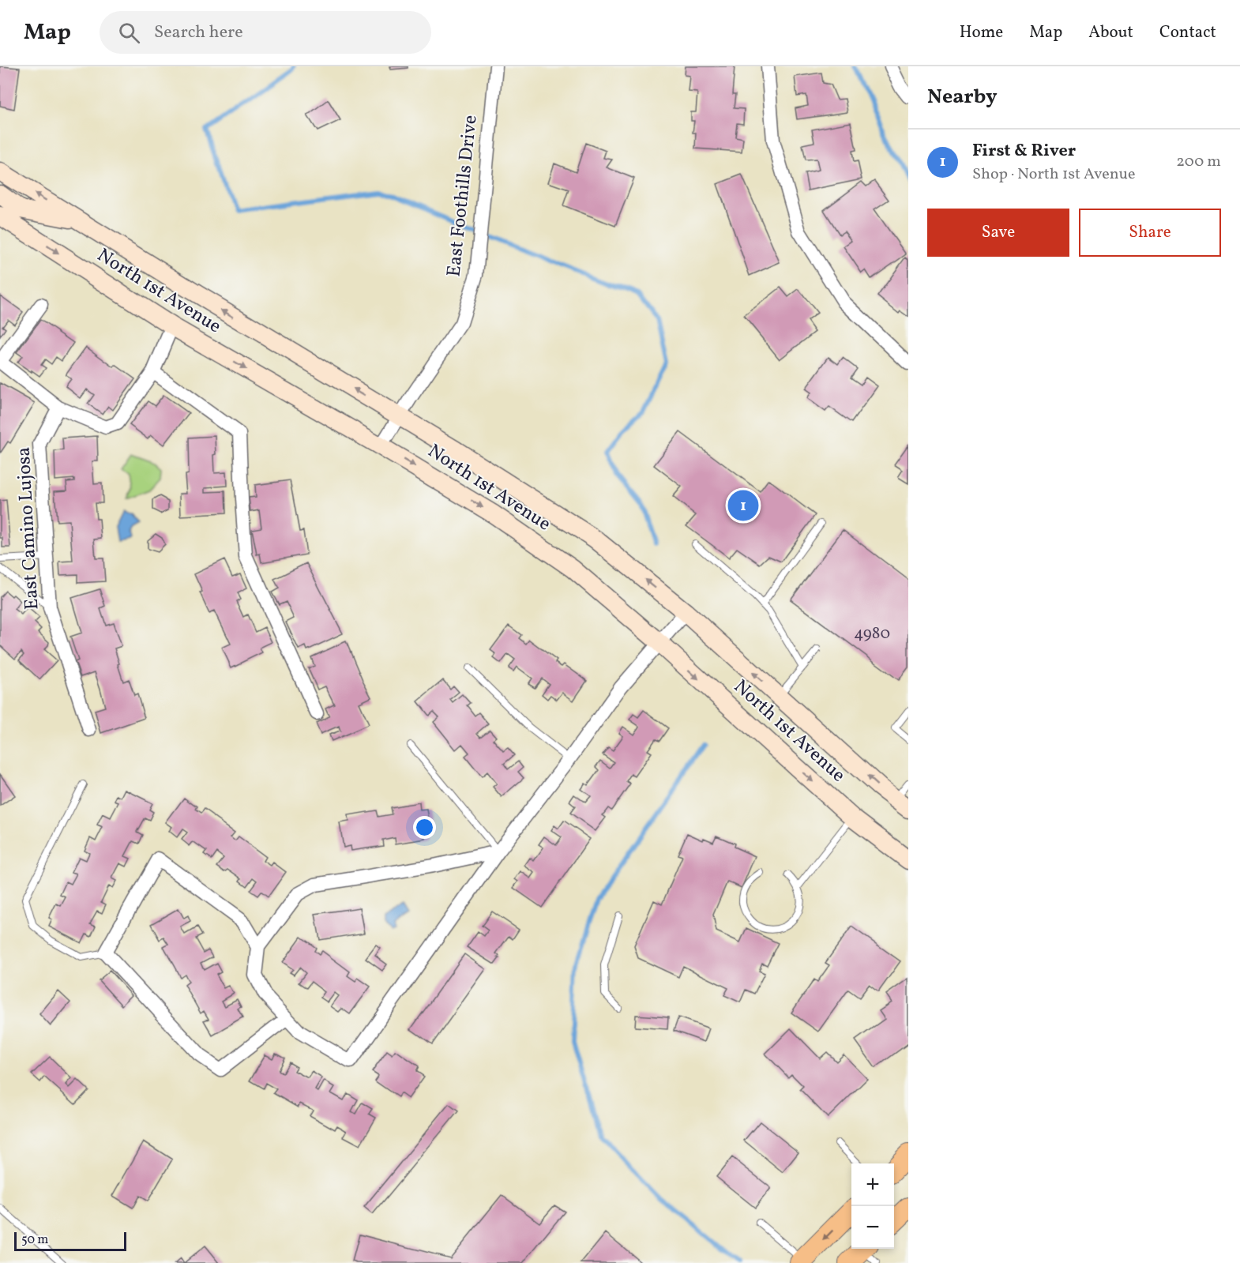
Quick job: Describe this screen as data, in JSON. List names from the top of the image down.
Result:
{
  "streets": {
    "main road": ["North 1st Avenue"],
    "street": ["East Foothills Drive", "East Camino Lujosa"]
  },
  "crossings": [
    ["East Foothills Drive", "North 1st Avenue"]
  ],
  "house_numbers": ["4980"],
  "scale_bar": "50 m",
  "page": {
    "header": "Map",
    "search": "Search here",
    "nav": [
      "Home",
      "Map",
      "About",
      "Contact"
    ],
    "heading": "Nearby",
    "list": [
      {
        "mark": "1",
        "name": "First & River",
        "note": "Shop · North 1st Avenue",
        "value": "200 m"
      }
    ],
    "buttons": ["Save", "Share"],
    "pins": "1",
    "map_buttons": ["+", "−"],
    "scale": "50 m"
  }
}
